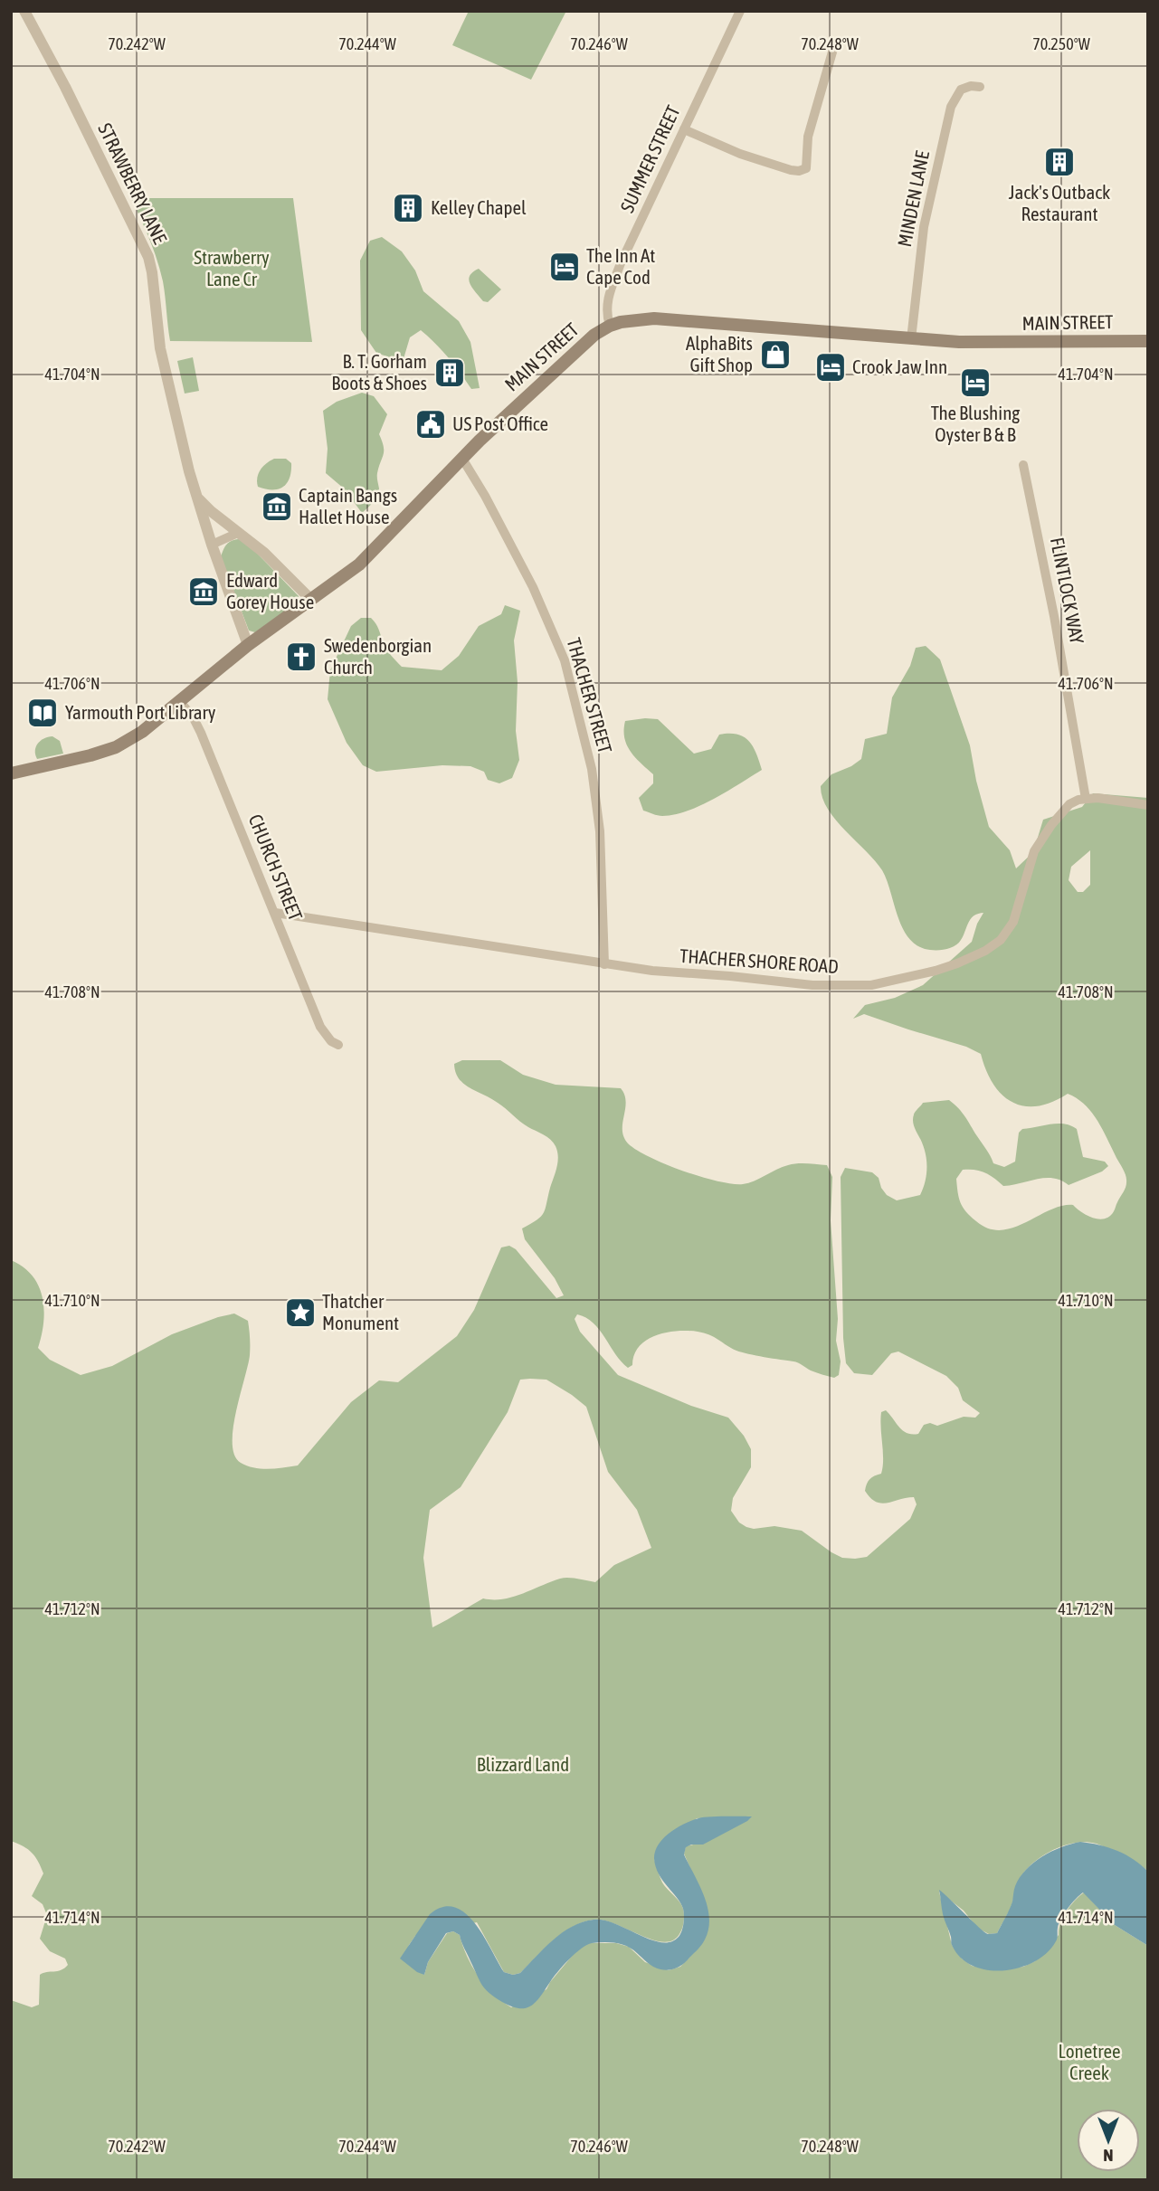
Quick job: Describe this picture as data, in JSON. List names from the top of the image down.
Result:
{
  "streets": {
    "main road": ["MAIN STREET"],
    "street": [
      "SUMMER STREET",
      "STRAWBERRY LANE",
      "MINDEN LANE",
      "FLINTLOCK WAY",
      "THACHER STREET",
      "CHURCH STREET",
      "THACHER SHORE ROAD"
    ]
  },
  "crossings": [
    ["SUMMER STREET", "MAIN STREET"],
    ["STRAWBERRY LANE", "MAIN STREET"],
    ["MINDEN LANE", "MAIN STREET"],
    ["MAIN STREET", "THACHER STREET"],
    ["MAIN STREET", "CHURCH STREET"],
    ["FLINTLOCK WAY", "THACHER SHORE ROAD"],
    ["THACHER STREET", "THACHER SHORE ROAD"],
    ["CHURCH STREET", "THACHER SHORE ROAD"]
  ],
  "parks": ["Strawberry Lane Cr", "Blizzard Land", "Lonetree Creek"],
  "places": {
    "building": ["Jack's Outback Restaurant", "Kelley Chapel", "B. T. Gorham Boots & Shoes"],
    "hotel": ["The Inn At Cape Cod", "Crook Jaw Inn", "The Blushing Oyster B & B"],
    "shop": ["AlphaBits Gift Shop"],
    "public building": ["US Post Office"],
    "museum": ["Captain Bangs Hallet House", "Edward Gorey House"],
    "church": ["Swedenborgian Church"],
    "library": ["Yarmouth Port Library"],
    "place": ["Thatcher Monument"]
  },
  "north": "bottom",
  "coordinates": [
    "70.242°W",
    "70.244°W",
    "70.246°W",
    "70.248°W",
    "70.250°W",
    "41.704°N",
    "41.706°N",
    "41.708°N",
    "41.710°N",
    "41.712°N",
    "41.714°N"
  ]
}
